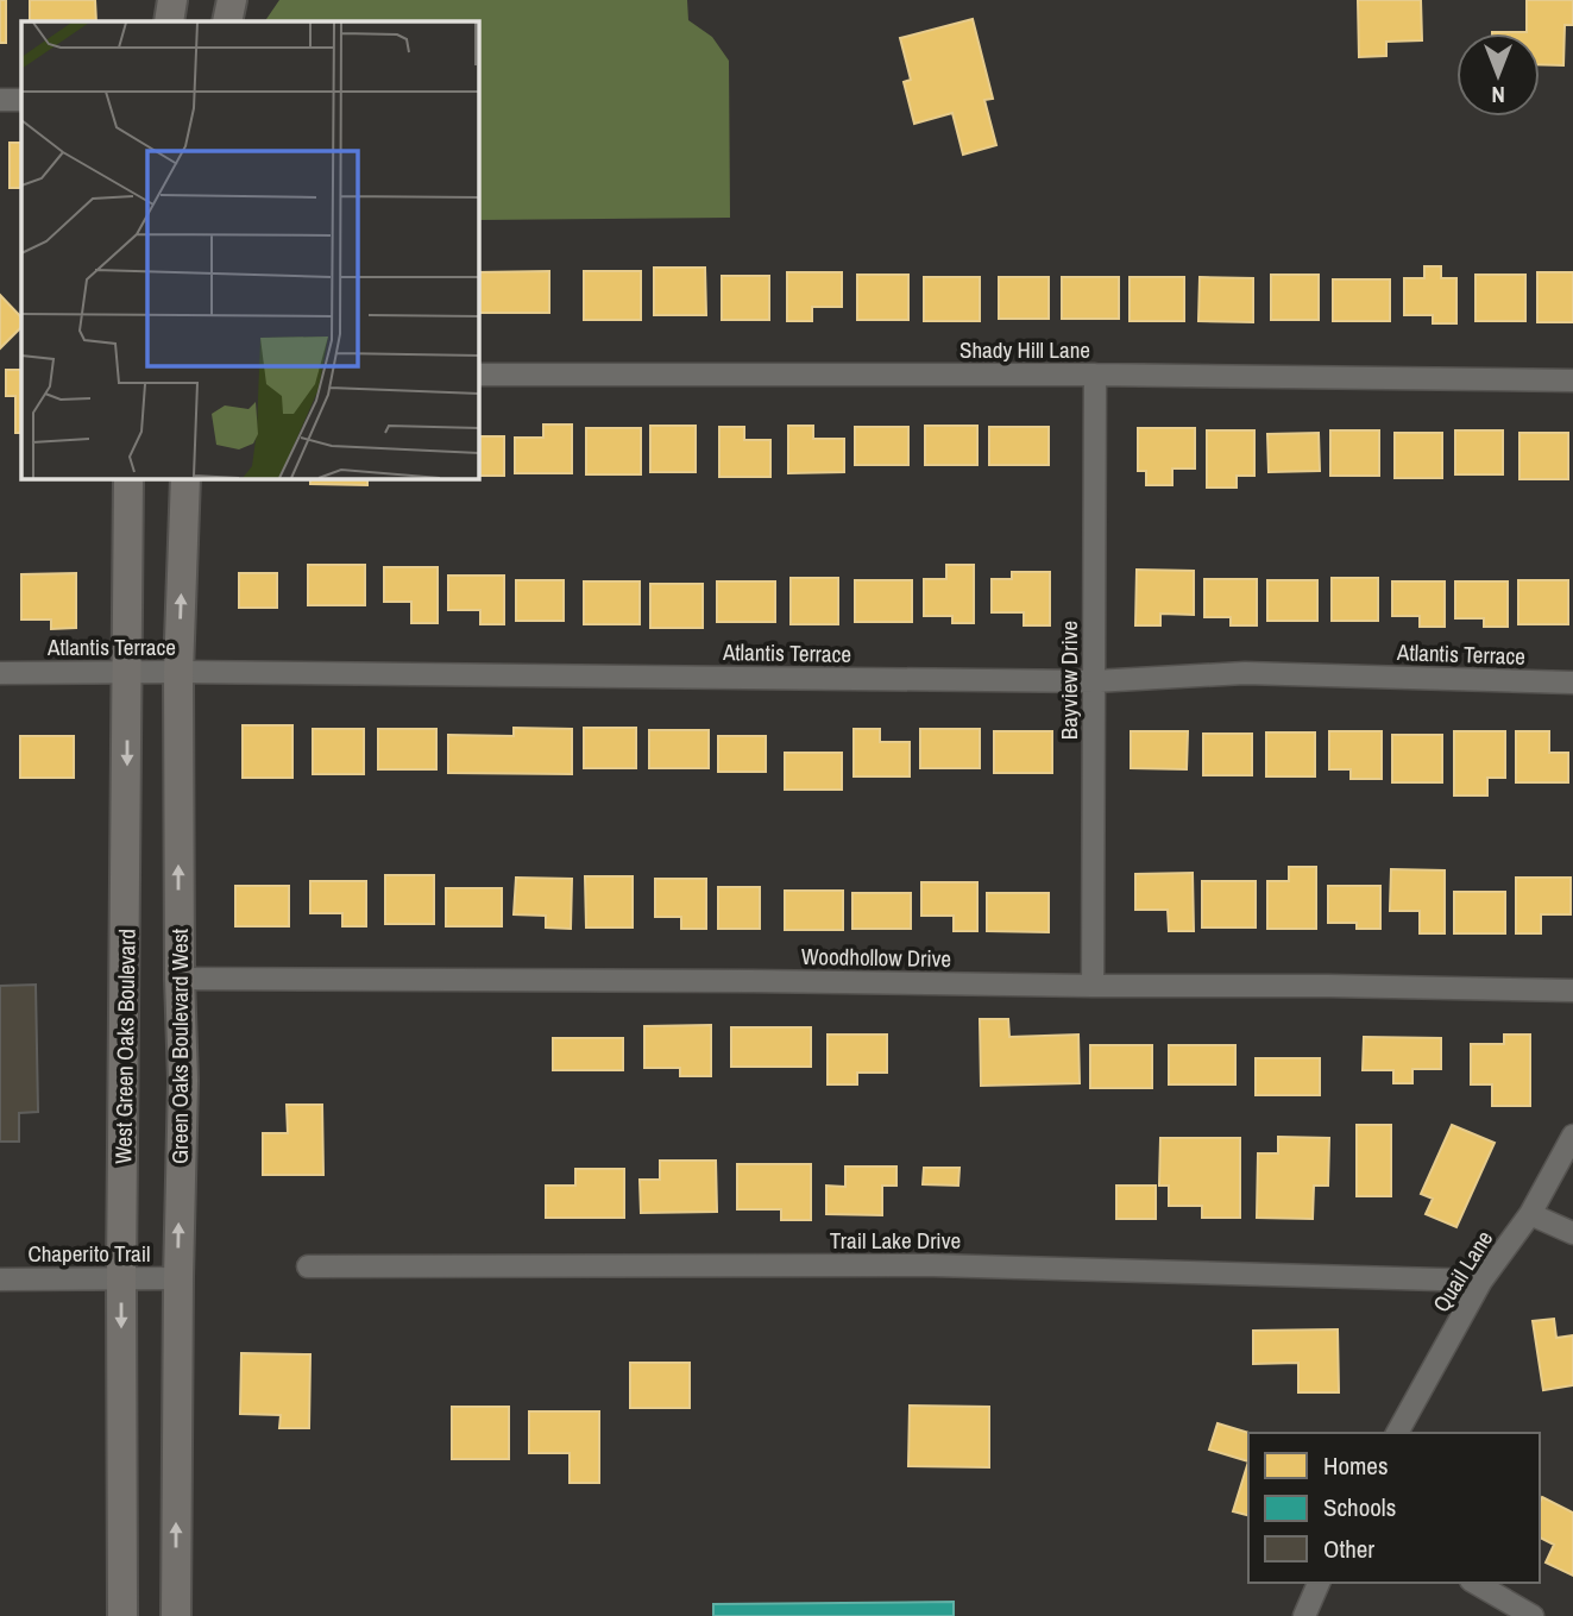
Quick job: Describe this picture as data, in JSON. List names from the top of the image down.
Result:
{
  "streets": {
    "main road": ["West Green Oaks Boulevard", "Green Oaks Boulevard West"],
    "street": [
      "Shady Hill Lane",
      "Atlantis Terrace",
      "Bayview Drive",
      "Woodhollow Drive",
      "Trail Lake Drive",
      "Chaperito Trail",
      "Quail Lane"
    ]
  },
  "crossings": [
    ["Shady Hill Lane", "Bayview Drive"],
    ["Atlantis Terrace", "Bayview Drive"],
    ["Atlantis Terrace", "West Green Oaks Boulevard"],
    ["Atlantis Terrace", "Green Oaks Boulevard West"],
    ["Bayview Drive", "Woodhollow Drive"],
    ["Woodhollow Drive", "Green Oaks Boulevard West"],
    ["West Green Oaks Boulevard", "Chaperito Trail"],
    ["Green Oaks Boulevard West", "Chaperito Trail"],
    ["Trail Lake Drive", "Quail Lane"]
  ],
  "one_way": ["West Green Oaks Boulevard", "Green Oaks Boulevard West"],
  "legend": ["Homes", "Schools", "Other"],
  "north": "bottom"
}
